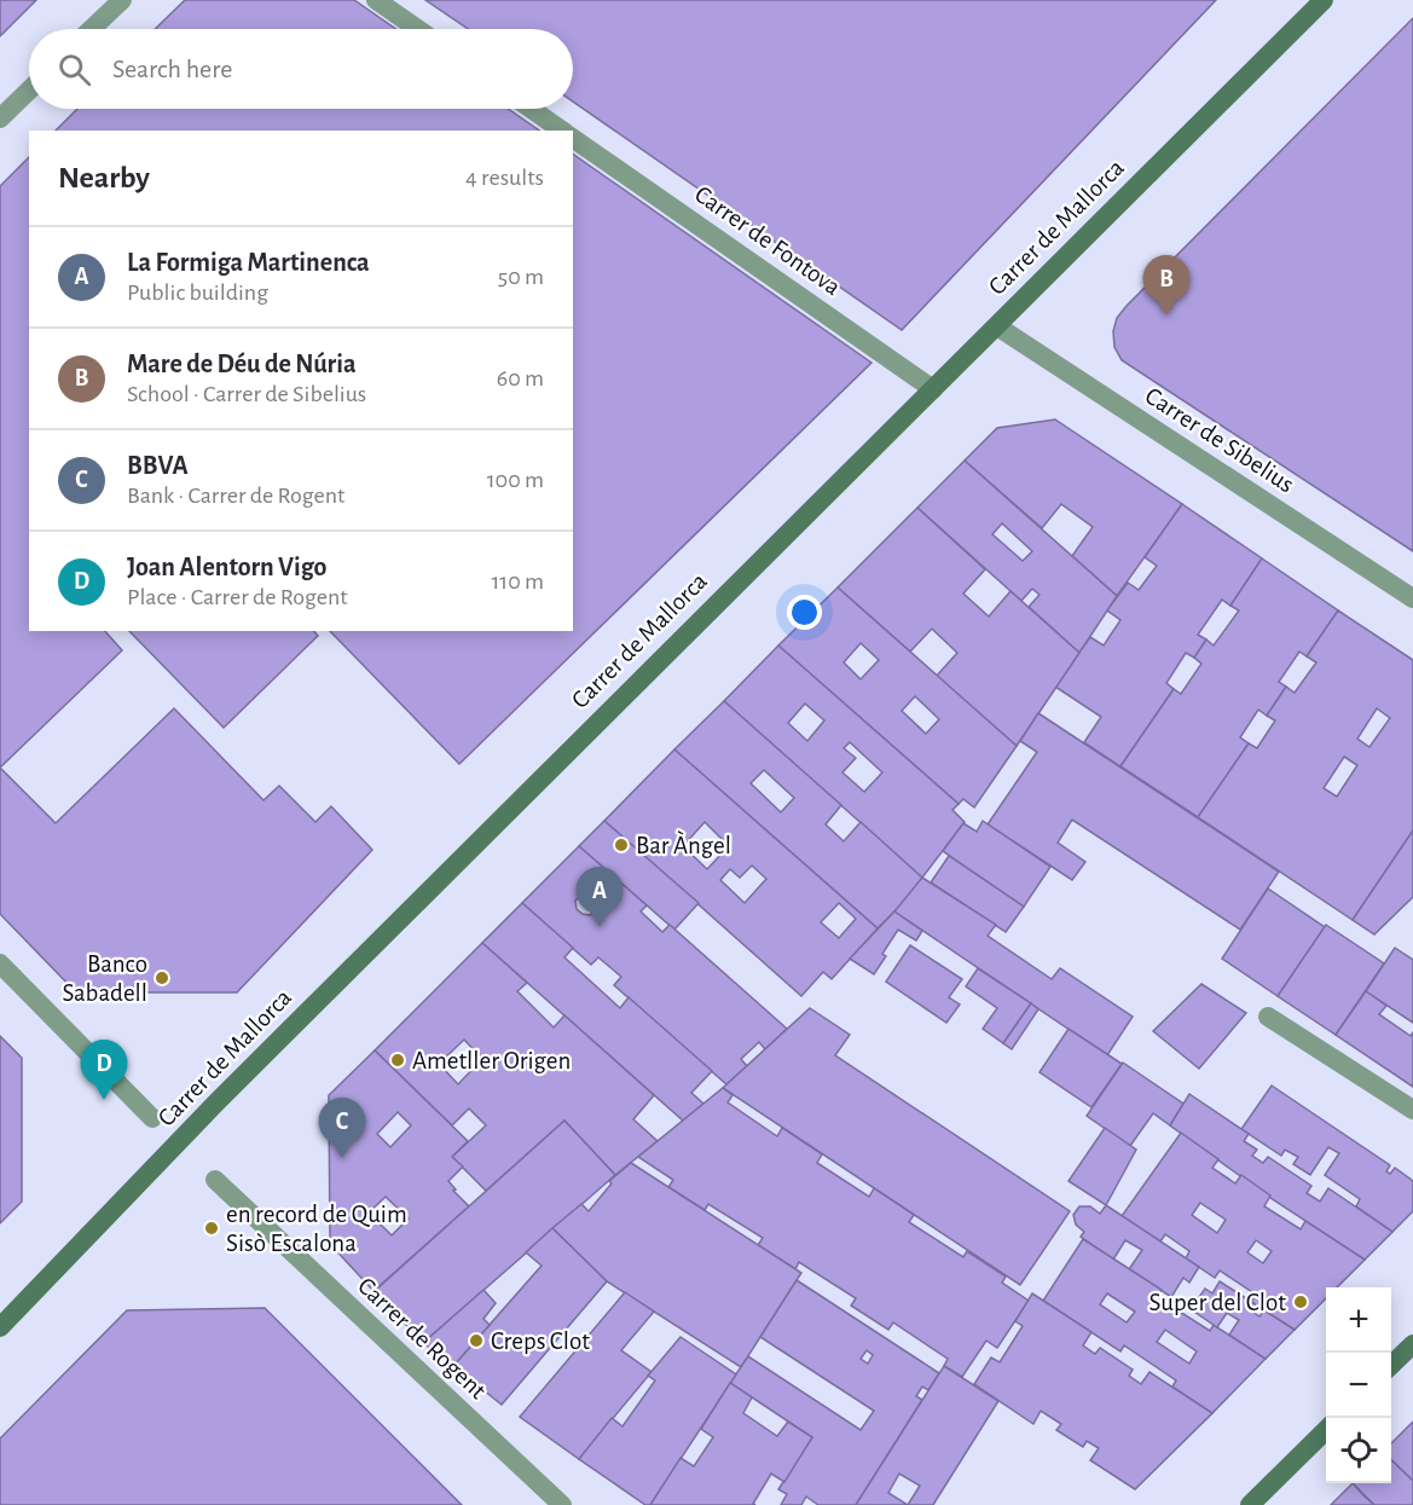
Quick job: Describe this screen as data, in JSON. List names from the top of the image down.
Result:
{
  "streets": {
    "main road": ["Carrer de Mallorca"],
    "street": ["Carrer de Fontova", "Carrer de Sibelius", "Carrer de Rogent"]
  },
  "crossings": [
    ["Carrer de Mallorca", "Carrer de Fontova"],
    ["Carrer de Mallorca", "Carrer de Sibelius"]
  ],
  "places": [
    "Bar Àngel",
    "Banco Sabadell",
    "Ametller Origen",
    "en record de Quim Sisò Escalona",
    "Super del Clot",
    "Creps Clot"
  ],
  "page": {
    "search": "Search here",
    "heading": ["Nearby", "4 results"],
    "list": [
      {
        "mark": "A",
        "name": "La Formiga Martinenca",
        "note": "Public building",
        "value": "50 m"
      },
      {
        "mark": "B",
        "name": "Mare de Déu de Núria",
        "note": "School · Carrer de Sibelius",
        "value": "60 m"
      },
      {
        "mark": "C",
        "name": "BBVA",
        "note": "Bank · Carrer de Rogent",
        "value": "100 m"
      },
      {
        "mark": "D",
        "name": "Joan Alentorn Vigo",
        "note": "Place · Carrer de Rogent",
        "value": "110 m"
      }
    ],
    "pins": [
      "B",
      "A",
      "D",
      "C"
    ],
    "map_buttons": ["+", "−"]
  }
}
